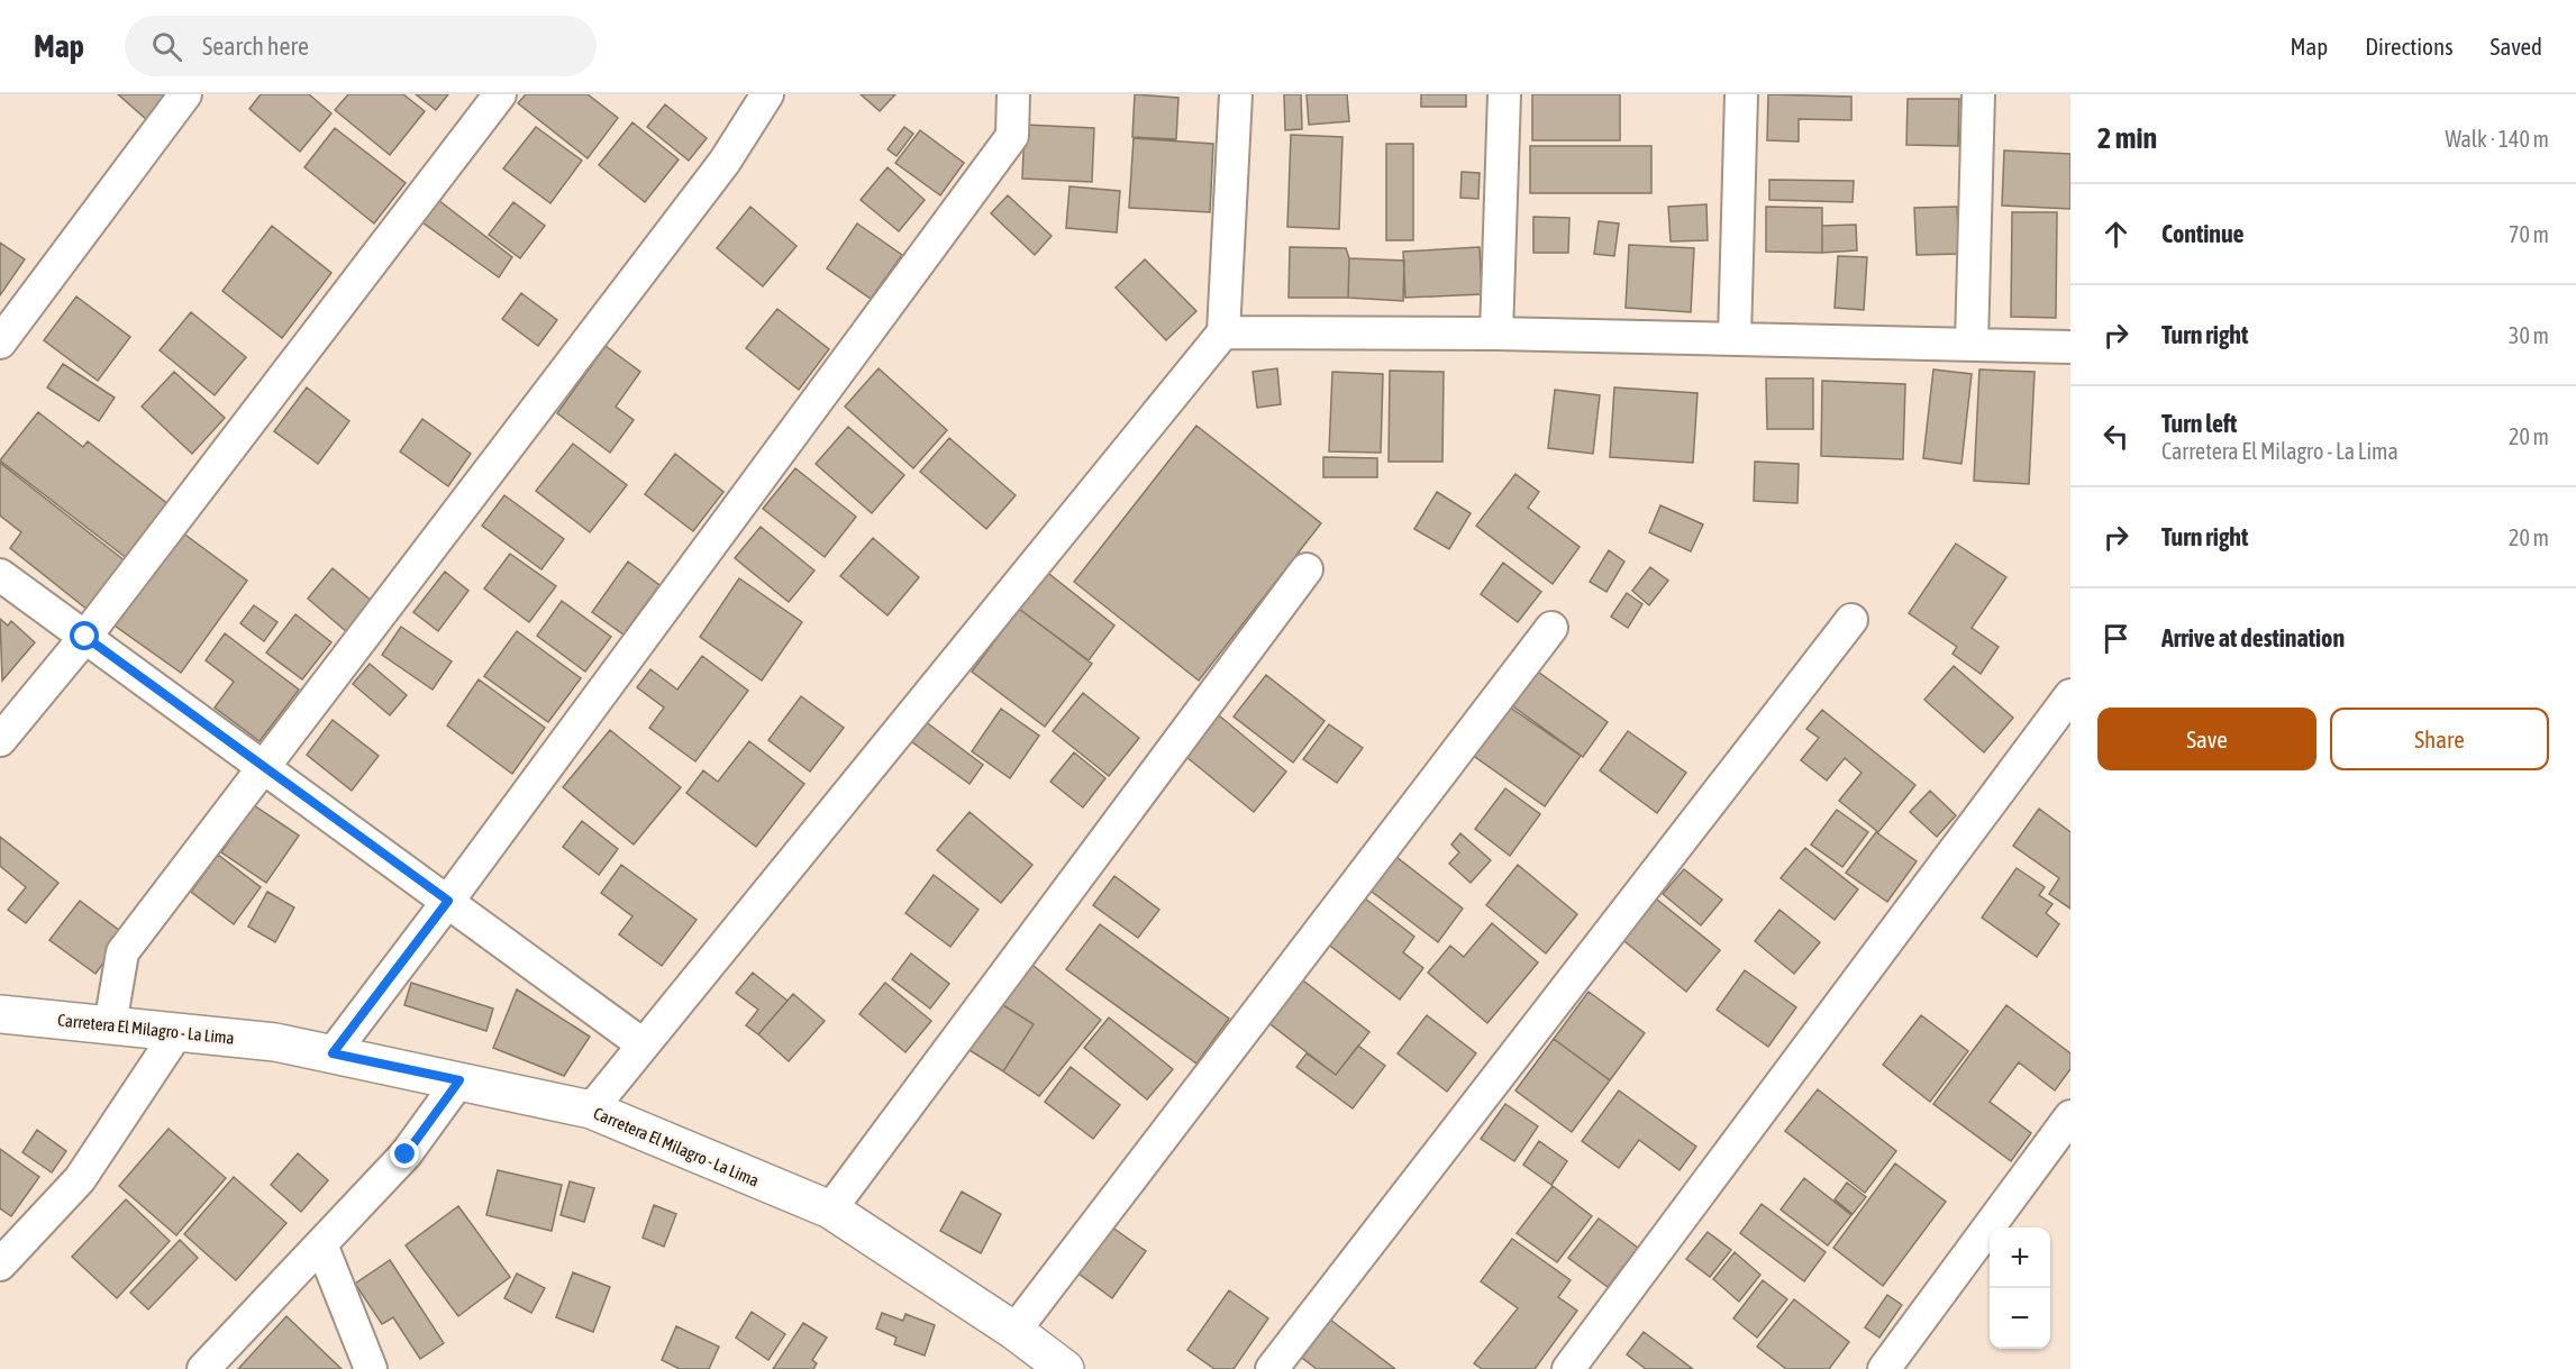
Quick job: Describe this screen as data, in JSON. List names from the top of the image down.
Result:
{
  "streets": {
    "main road": ["Carretera El Milagro - La Lima"]
  },
  "page": {
    "header": "Map",
    "search": "Search here",
    "nav": ["Map", "Directions", "Saved"],
    "heading": ["2 min", "Walk · 140 m"],
    "list": [
      ["Continue", "70 m"],
      ["Turn right", "30 m"],
      ["Turn left", "Carretera El Milagro - La Lima", "20 m"],
      ["Turn right", "20 m"],
      "Arrive at destination"
    ],
    "buttons": ["Save", "Share"],
    "map_buttons": ["+", "−"]
  }
}
